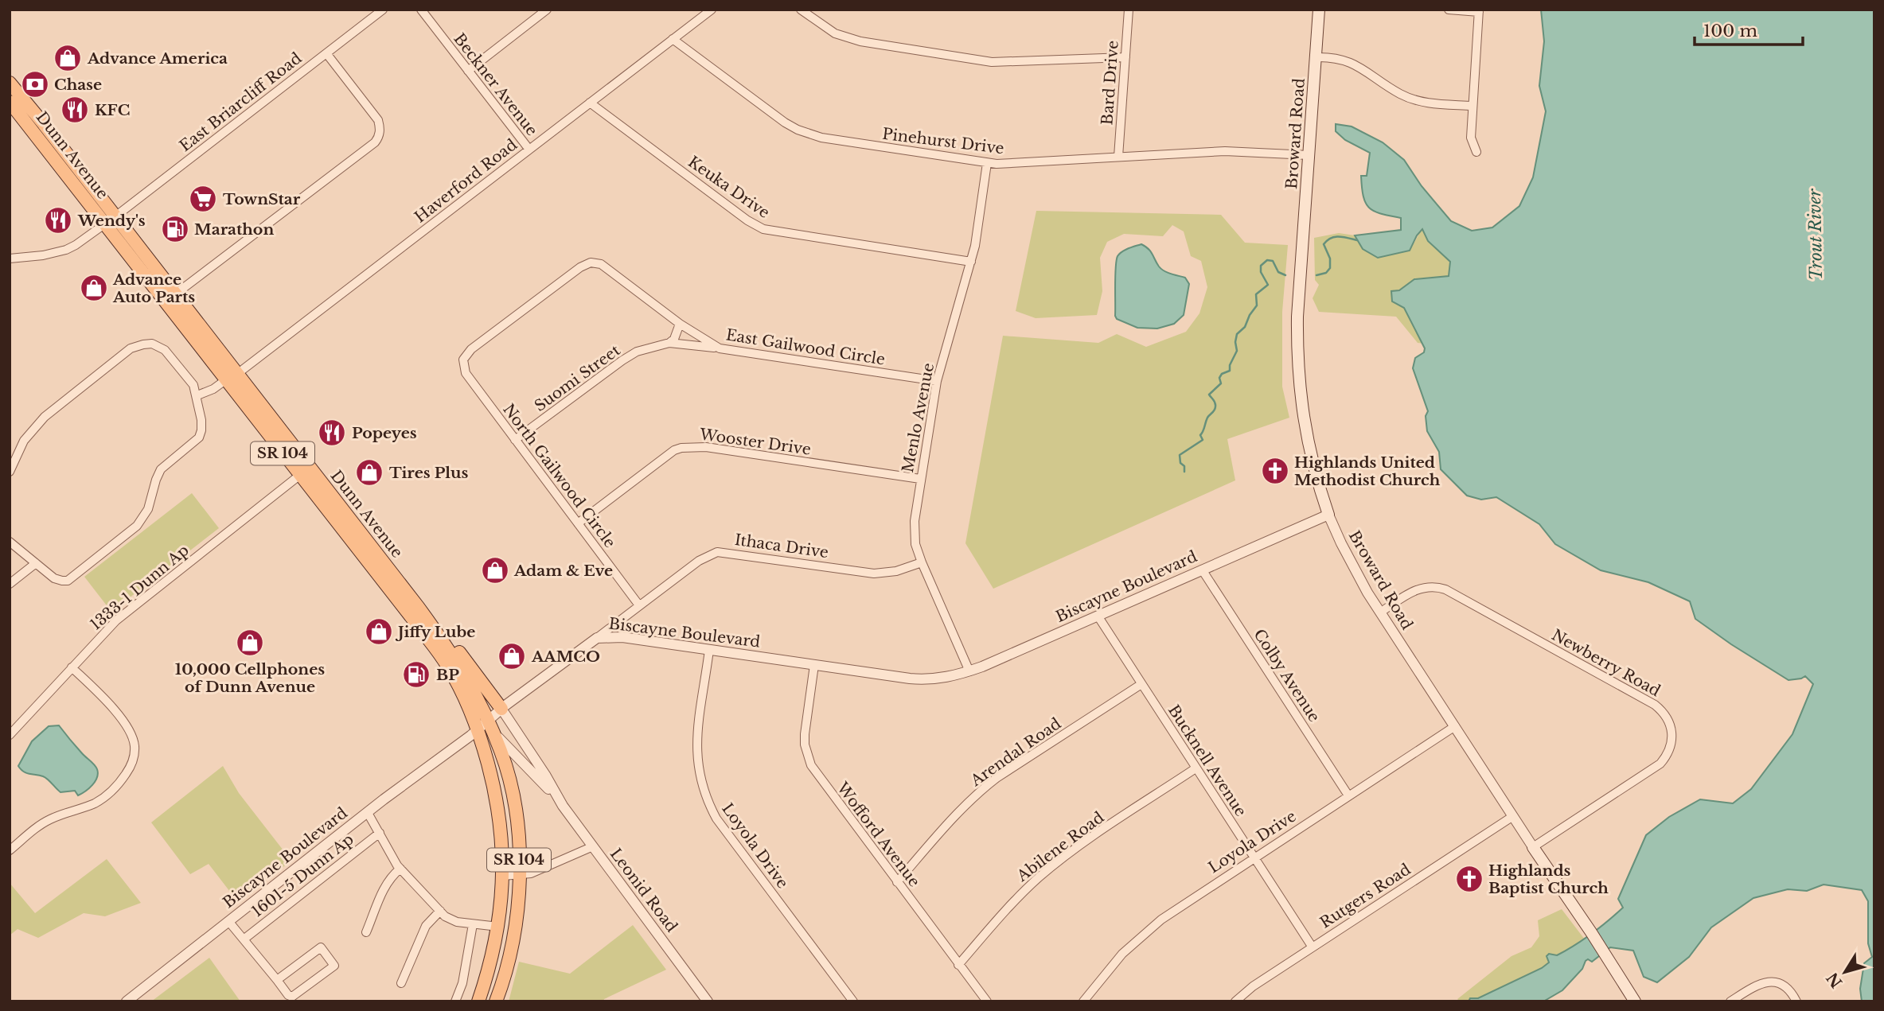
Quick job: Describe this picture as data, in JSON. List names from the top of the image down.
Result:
{
  "streets": {
    "main road": ["Broward Road", "Dunn Avenue", "SR 104"],
    "street": [
      "Bard Drive",
      "Beckner Avenue",
      "East Briarcliff Road",
      "Pinehurst Drive",
      "Haverford Road",
      "Keuka Drive",
      "East Gailwood Circle",
      "Suomi Street",
      "Menlo Avenue",
      "Wooster Drive",
      "North Gailwood Circle",
      "Ithaca Drive",
      "Biscayne Boulevard",
      "1333-1 Dunn Ap",
      "Newberry Road",
      "Colby Avenue",
      "Arendal Road",
      "Bucknell Avenue",
      "Wofford Avenue",
      "Loyola Drive",
      "Abilene Road",
      "1601-5 Dunn Ap",
      "Leonid Road",
      "Rutgers Road"
    ]
  },
  "crossings": [
    ["Bard Drive", "Pinehurst Drive"],
    ["Beckner Avenue", "Haverford Road"],
    ["East Briarcliff Road", "Dunn Avenue"],
    ["Broward Road", "Pinehurst Drive"],
    ["Broward Road", "Biscayne Boulevard"],
    ["Broward Road", "Newberry Road"],
    ["Broward Road", "Loyola Drive"],
    ["Broward Road", "Rutgers Road"],
    ["Pinehurst Drive", "Haverford Road"],
    ["Pinehurst Drive", "Menlo Avenue"],
    ["Dunn Avenue", "Haverford Road"],
    ["Dunn Avenue", "Biscayne Boulevard"],
    ["Dunn Avenue", "1333-1 Dunn Ap"],
    ["Dunn Avenue", "Leonid Road"],
    ["Haverford Road", "Keuka Drive"],
    ["Keuka Drive", "Menlo Avenue"],
    ["East Gailwood Circle", "Menlo Avenue"],
    ["East Gailwood Circle", "North Gailwood Circle"],
    ["Suomi Street", "North Gailwood Circle"],
    ["Menlo Avenue", "Wooster Drive"],
    ["Menlo Avenue", "Ithaca Drive"],
    ["Menlo Avenue", "Biscayne Boulevard"],
    ["Wooster Drive", "North Gailwood Circle"],
    ["North Gailwood Circle", "Ithaca Drive"],
    ["Ithaca Drive", "Biscayne Boulevard"],
    ["Biscayne Boulevard", "Colby Avenue"],
    ["Biscayne Boulevard", "Bucknell Avenue"],
    ["Biscayne Boulevard", "Wofford Avenue"],
    ["Biscayne Boulevard", "Loyola Drive"],
    ["Biscayne Boulevard", "Leonid Road"],
    ["Colby Avenue", "Loyola Drive"],
    ["Arendal Road", "Bucknell Avenue"],
    ["Arendal Road", "Wofford Avenue"],
    ["Bucknell Avenue", "Loyola Drive"],
    ["Bucknell Avenue", "Abilene Road"],
    ["Bucknell Avenue", "Rutgers Road"],
    ["Wofford Avenue", "Abilene Road"]
  ],
  "water": ["Trout River"],
  "places": {
    "shop": [
      "Advance America",
      "Advance Auto Parts",
      "Tires Plus",
      "Adam & Eve",
      "Jiffy Lube",
      "10,000 Cellphones of Dunn Avenue",
      "AAMCO"
    ],
    "bank": ["Chase"],
    "restaurant": ["KFC", "Wendy's", "Popeyes"],
    "supermarket": ["TownStar"],
    "fuel station": ["Marathon", "BP"],
    "church": ["Highlands United Methodist Church", "Highlands Baptist Church"]
  },
  "scale_bar": "100 m",
  "north": "bottom left"
}
